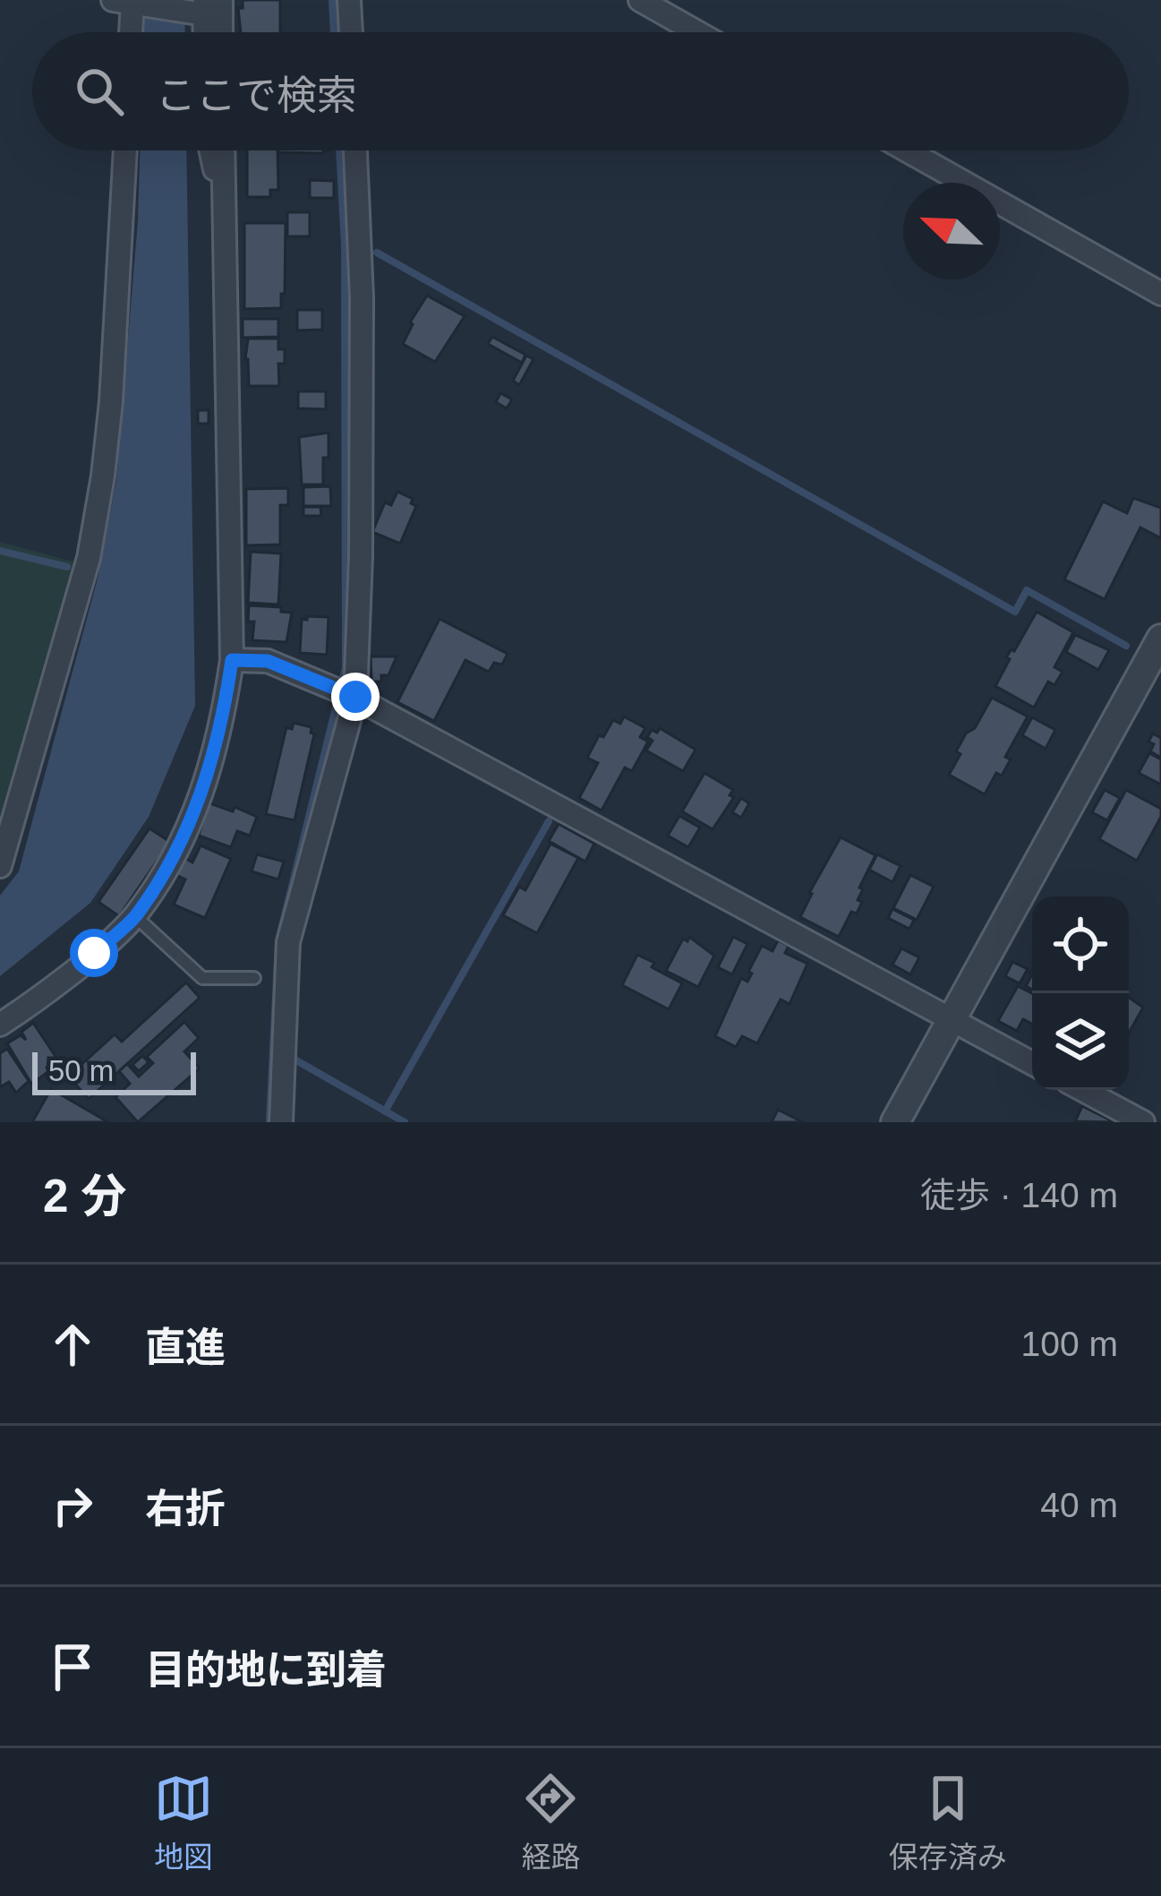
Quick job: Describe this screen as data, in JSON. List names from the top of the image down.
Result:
{
  "scale_bar": "50 m",
  "north": "top left",
  "page": {
    "search": "ここで検索",
    "scale": "50 m",
    "heading": ["2 分", "徒歩 · 140 m"],
    "list": [
      ["直進", "100 m"],
      ["右折", "40 m"],
      "目的地に到着"
    ],
    "nav": ["地図", "経路", "保存済み"]
  }
}
